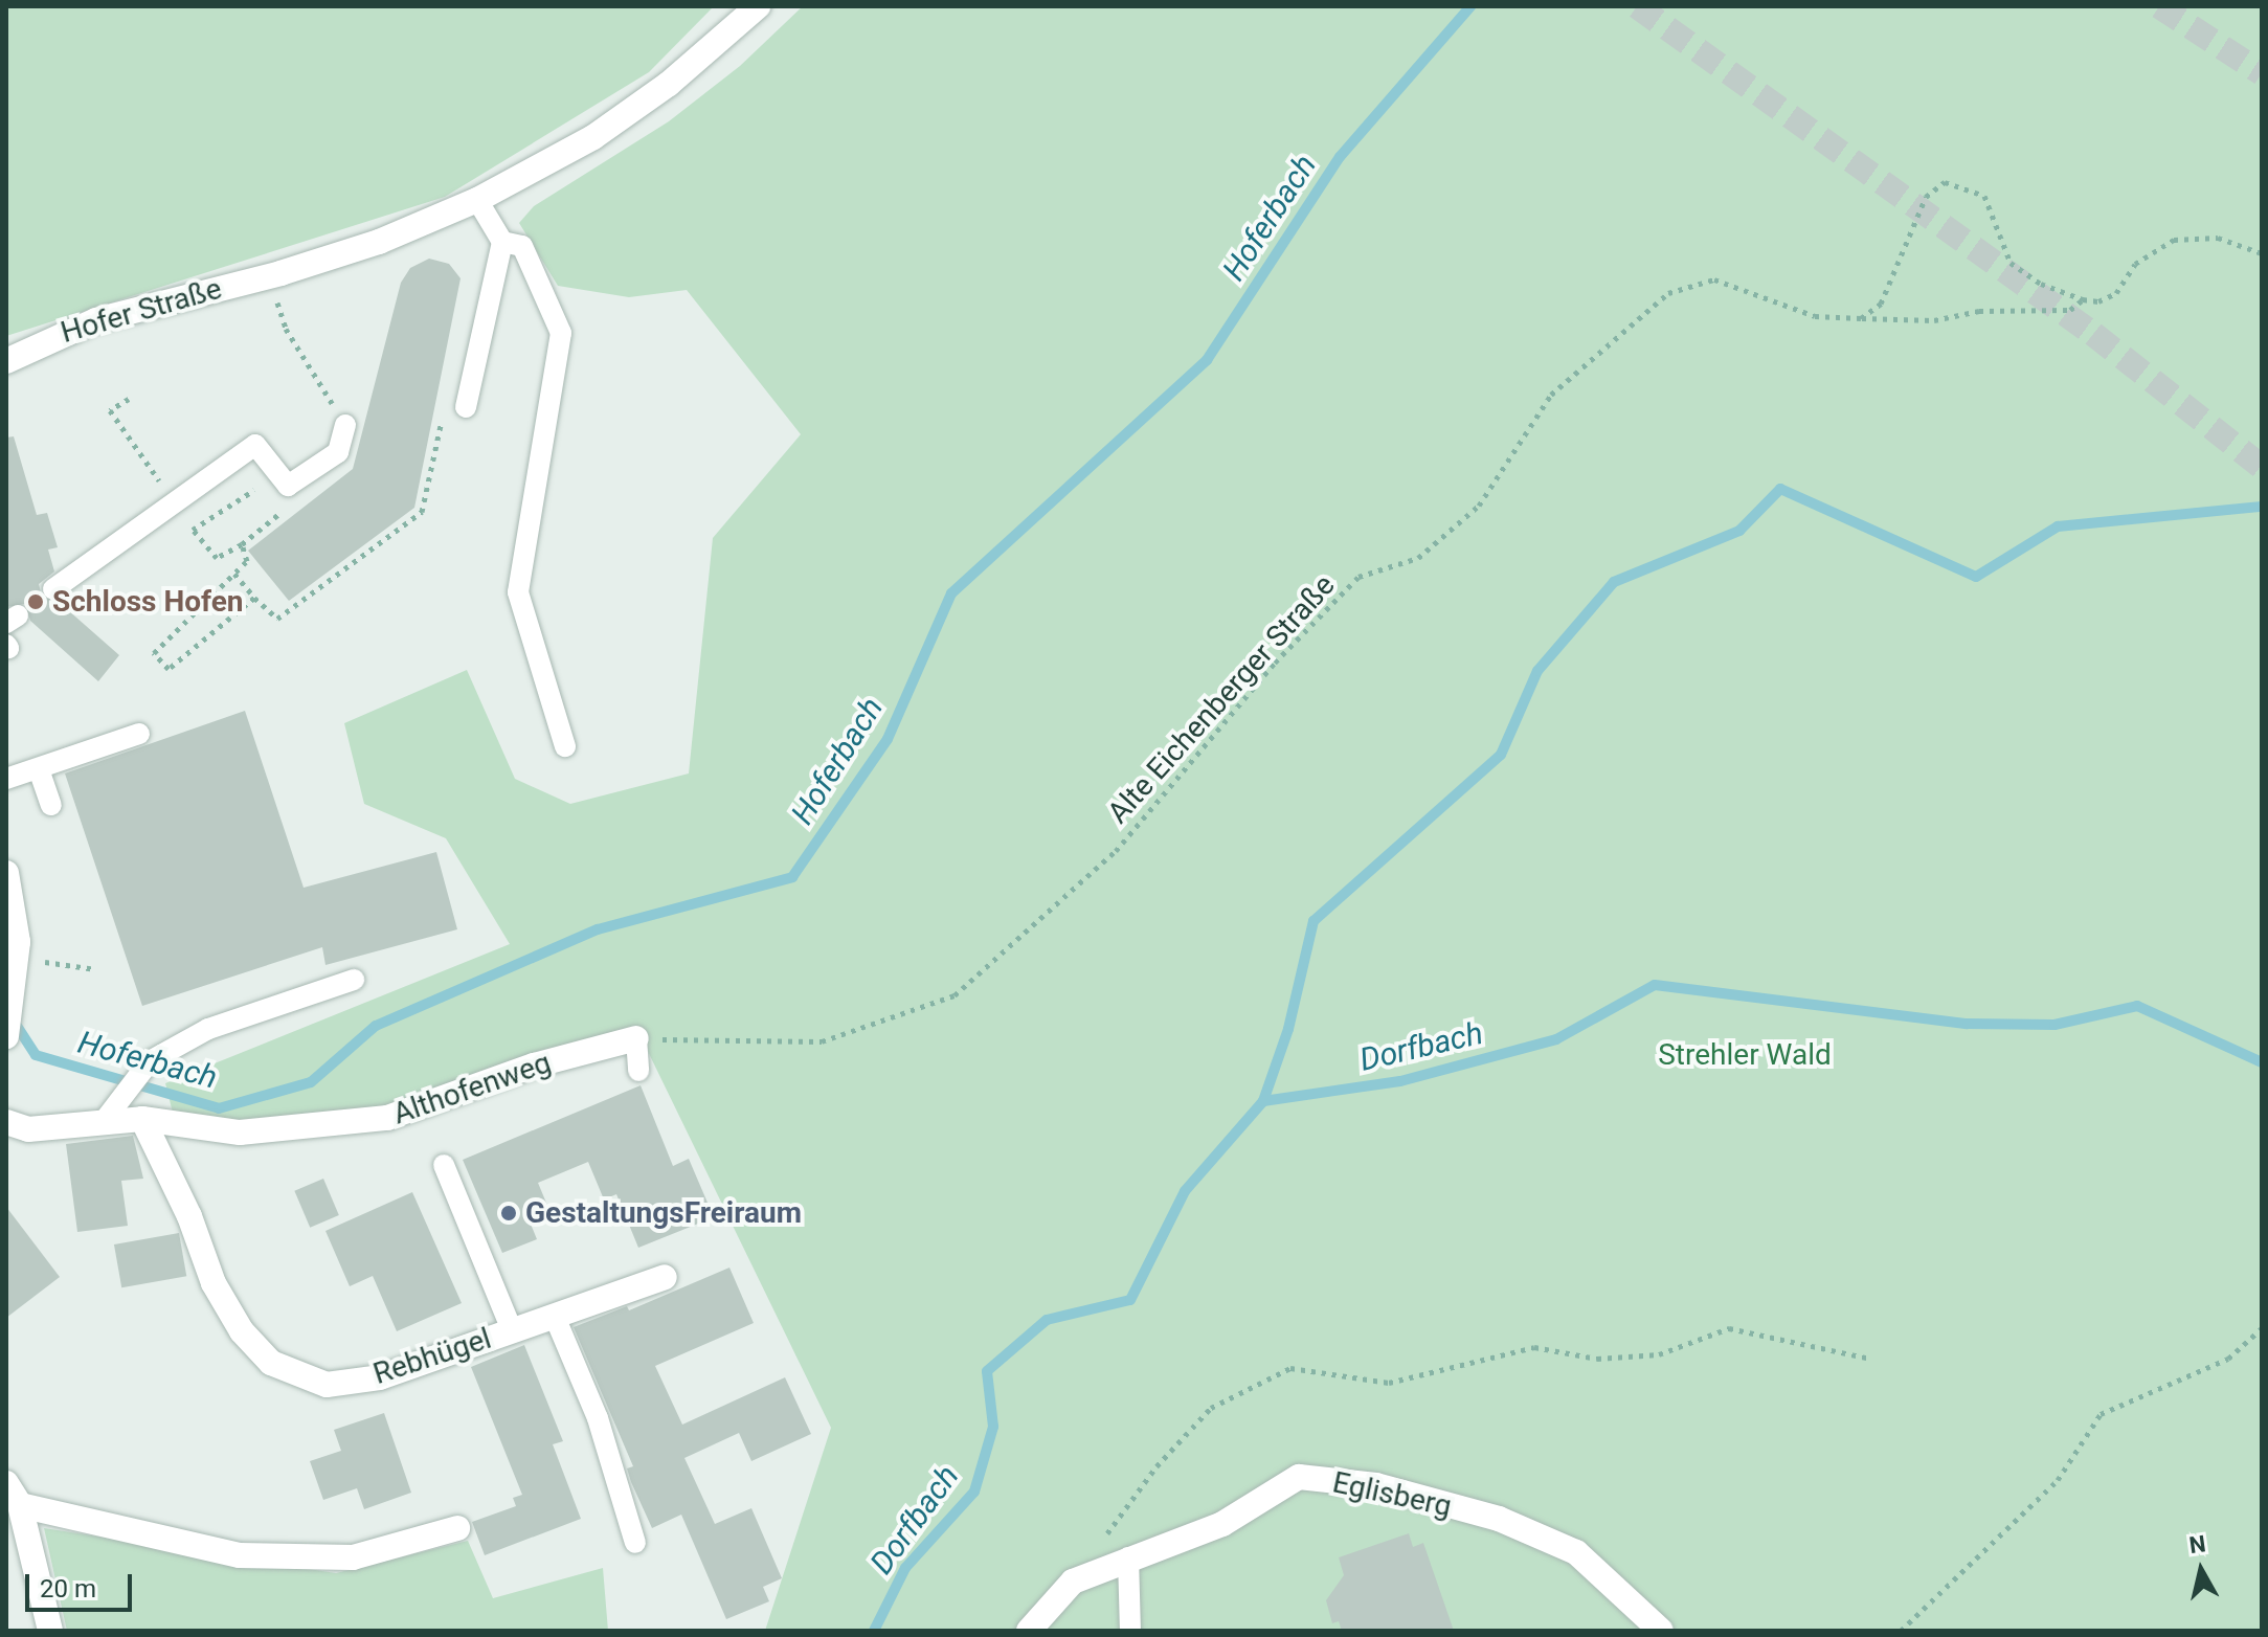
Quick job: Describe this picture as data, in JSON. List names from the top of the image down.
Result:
{
  "streets": {
    "street": [
      "Hofer Straße",
      "Althofenweg",
      "Rebhügel",
      "Eglisberg"
    ],
    "path": ["Alte Eichenberger Straße"]
  },
  "crossings": [
    ["Alte Eichenberger Straße", "Althofenweg"],
    ["Althofenweg", "Rebhügel"]
  ],
  "water": ["Hoferbach", "Dorfbach"],
  "parks": ["Strehler Wald"],
  "places": ["Schloss Hofen", "GestaltungsFreiraum"],
  "scale_bar": "20 m",
  "north": "top"
}
